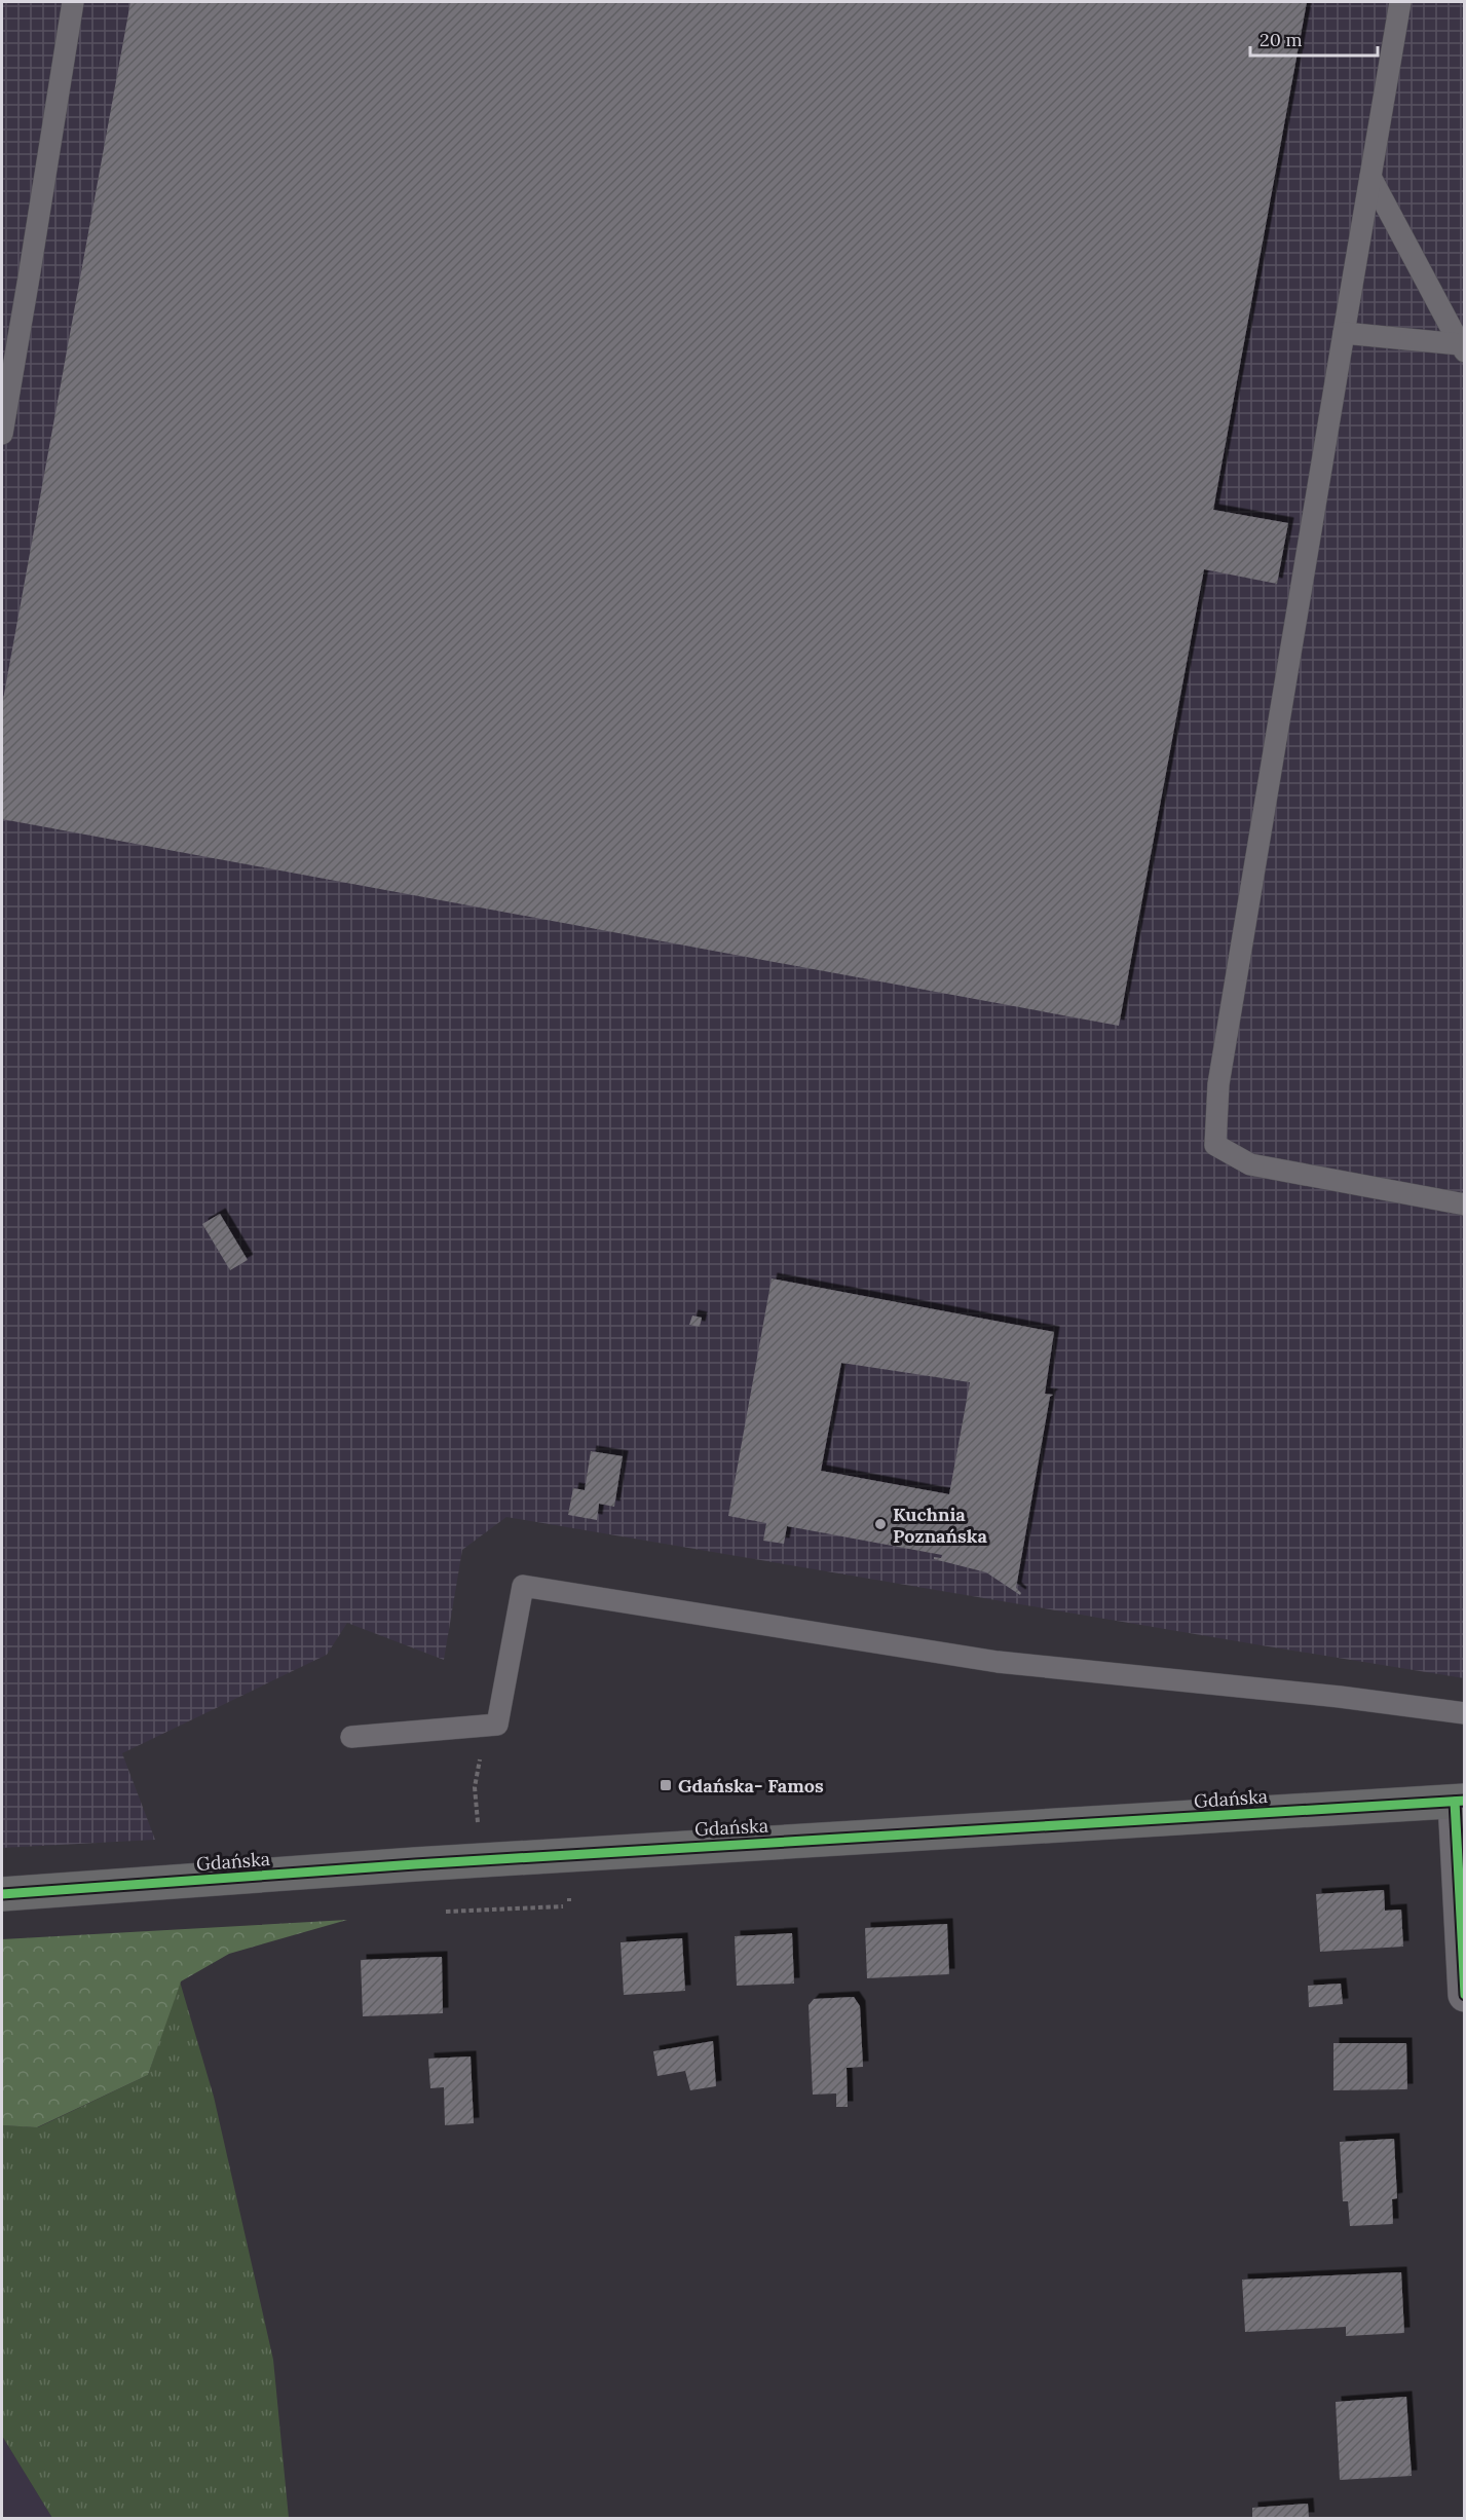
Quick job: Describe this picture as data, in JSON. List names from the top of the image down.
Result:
{
  "streets": {
    "main road": ["Gdańska"]
  },
  "places": {
    "other": ["Kuchnia Poznańska"],
    "transit": ["Gdańska- Famos"]
  },
  "scale_bar": "20 m"
}
